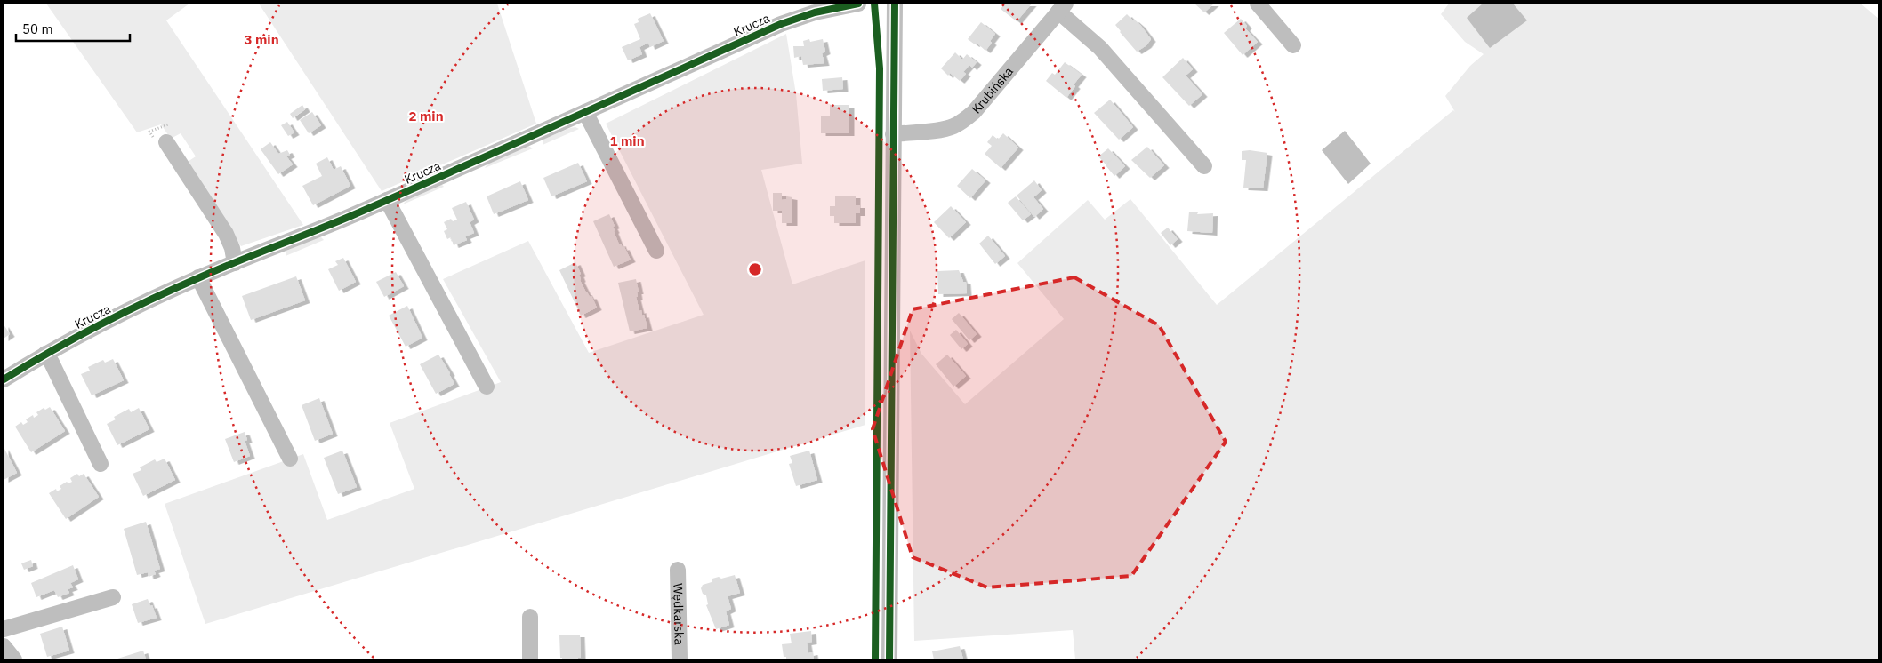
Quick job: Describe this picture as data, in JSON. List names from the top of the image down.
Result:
{
  "streets": {
    "street": ["Krucza", "Krubińska", "Wędkarska"]
  },
  "scale_bar": "50 m",
  "rings": ["3 min", "2 min", "1 min"]
}
